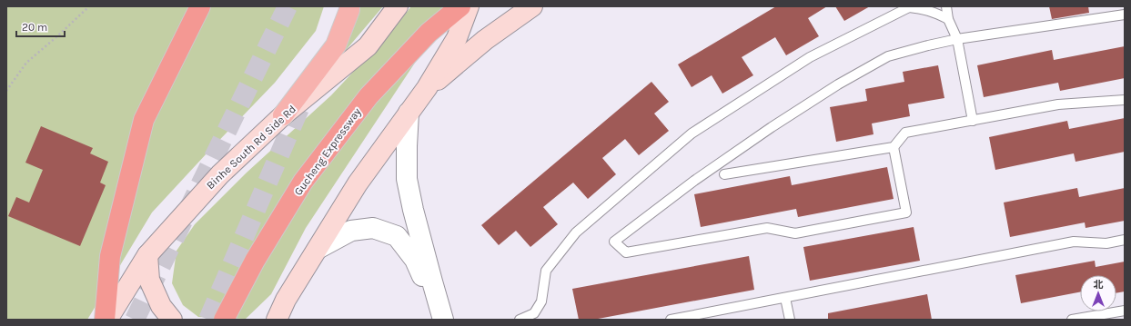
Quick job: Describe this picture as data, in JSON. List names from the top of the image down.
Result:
{
  "streets": {
    "highway": ["Gucheng Expressway"],
    "main road": ["Binhe South Rd Side Rd"]
  },
  "scale_bar": "20 m",
  "north": "top"
}
